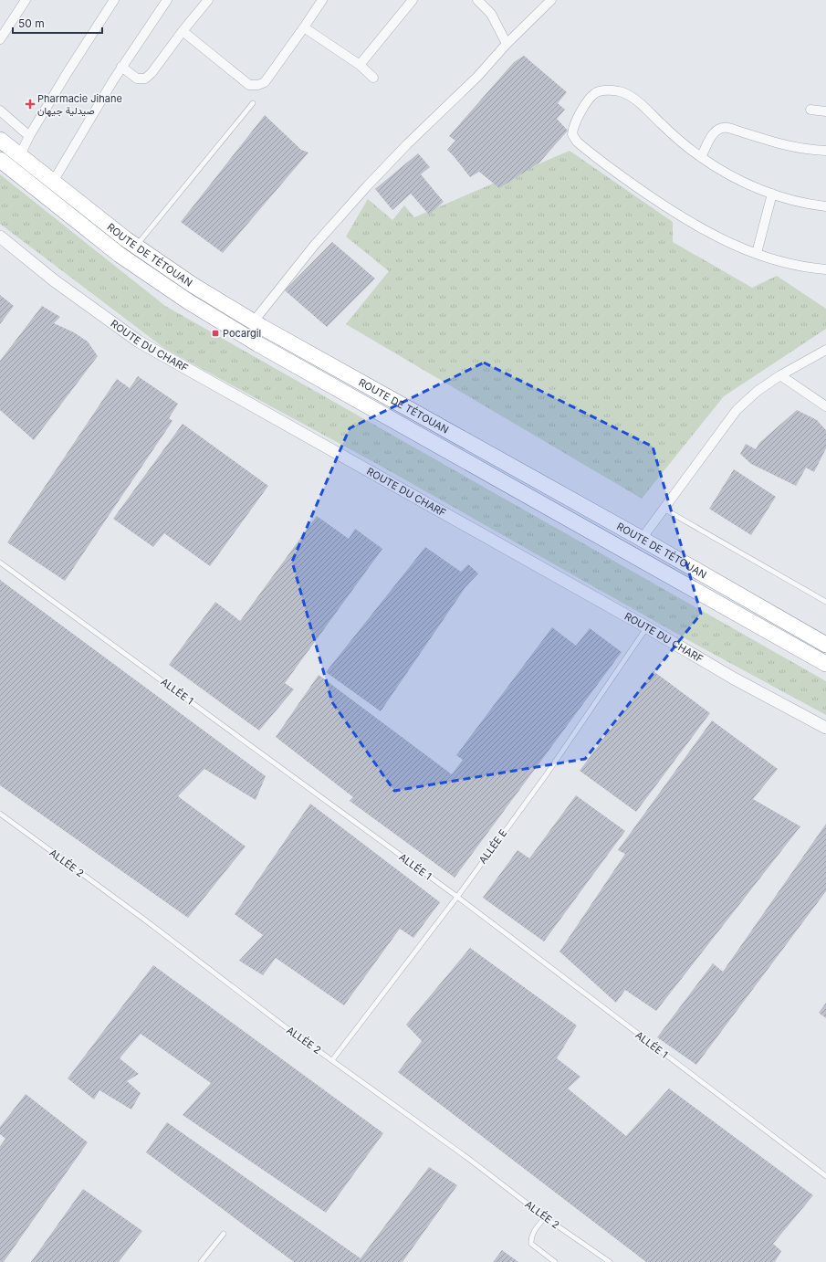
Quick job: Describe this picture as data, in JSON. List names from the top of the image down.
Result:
{
  "streets": {
    "highway": ["ROUTE DE TÉTOUAN"],
    "street": ["ROUTE DU CHARF"],
    "lane": ["ALLÉE 1", "ALLÉE E", "ALLÉE 2"]
  },
  "crossings": [
    ["ROUTE DU CHARF", "ALLÉE E"],
    ["ALLÉE 1", "ALLÉE E"],
    ["ALLÉE E", "ALLÉE 2"]
  ],
  "places": {
    "health": ["Pharmacie Jihane صيدلية جيهان"],
    "transit": ["Pocargil"]
  },
  "scale_bar": "50 m"
}
